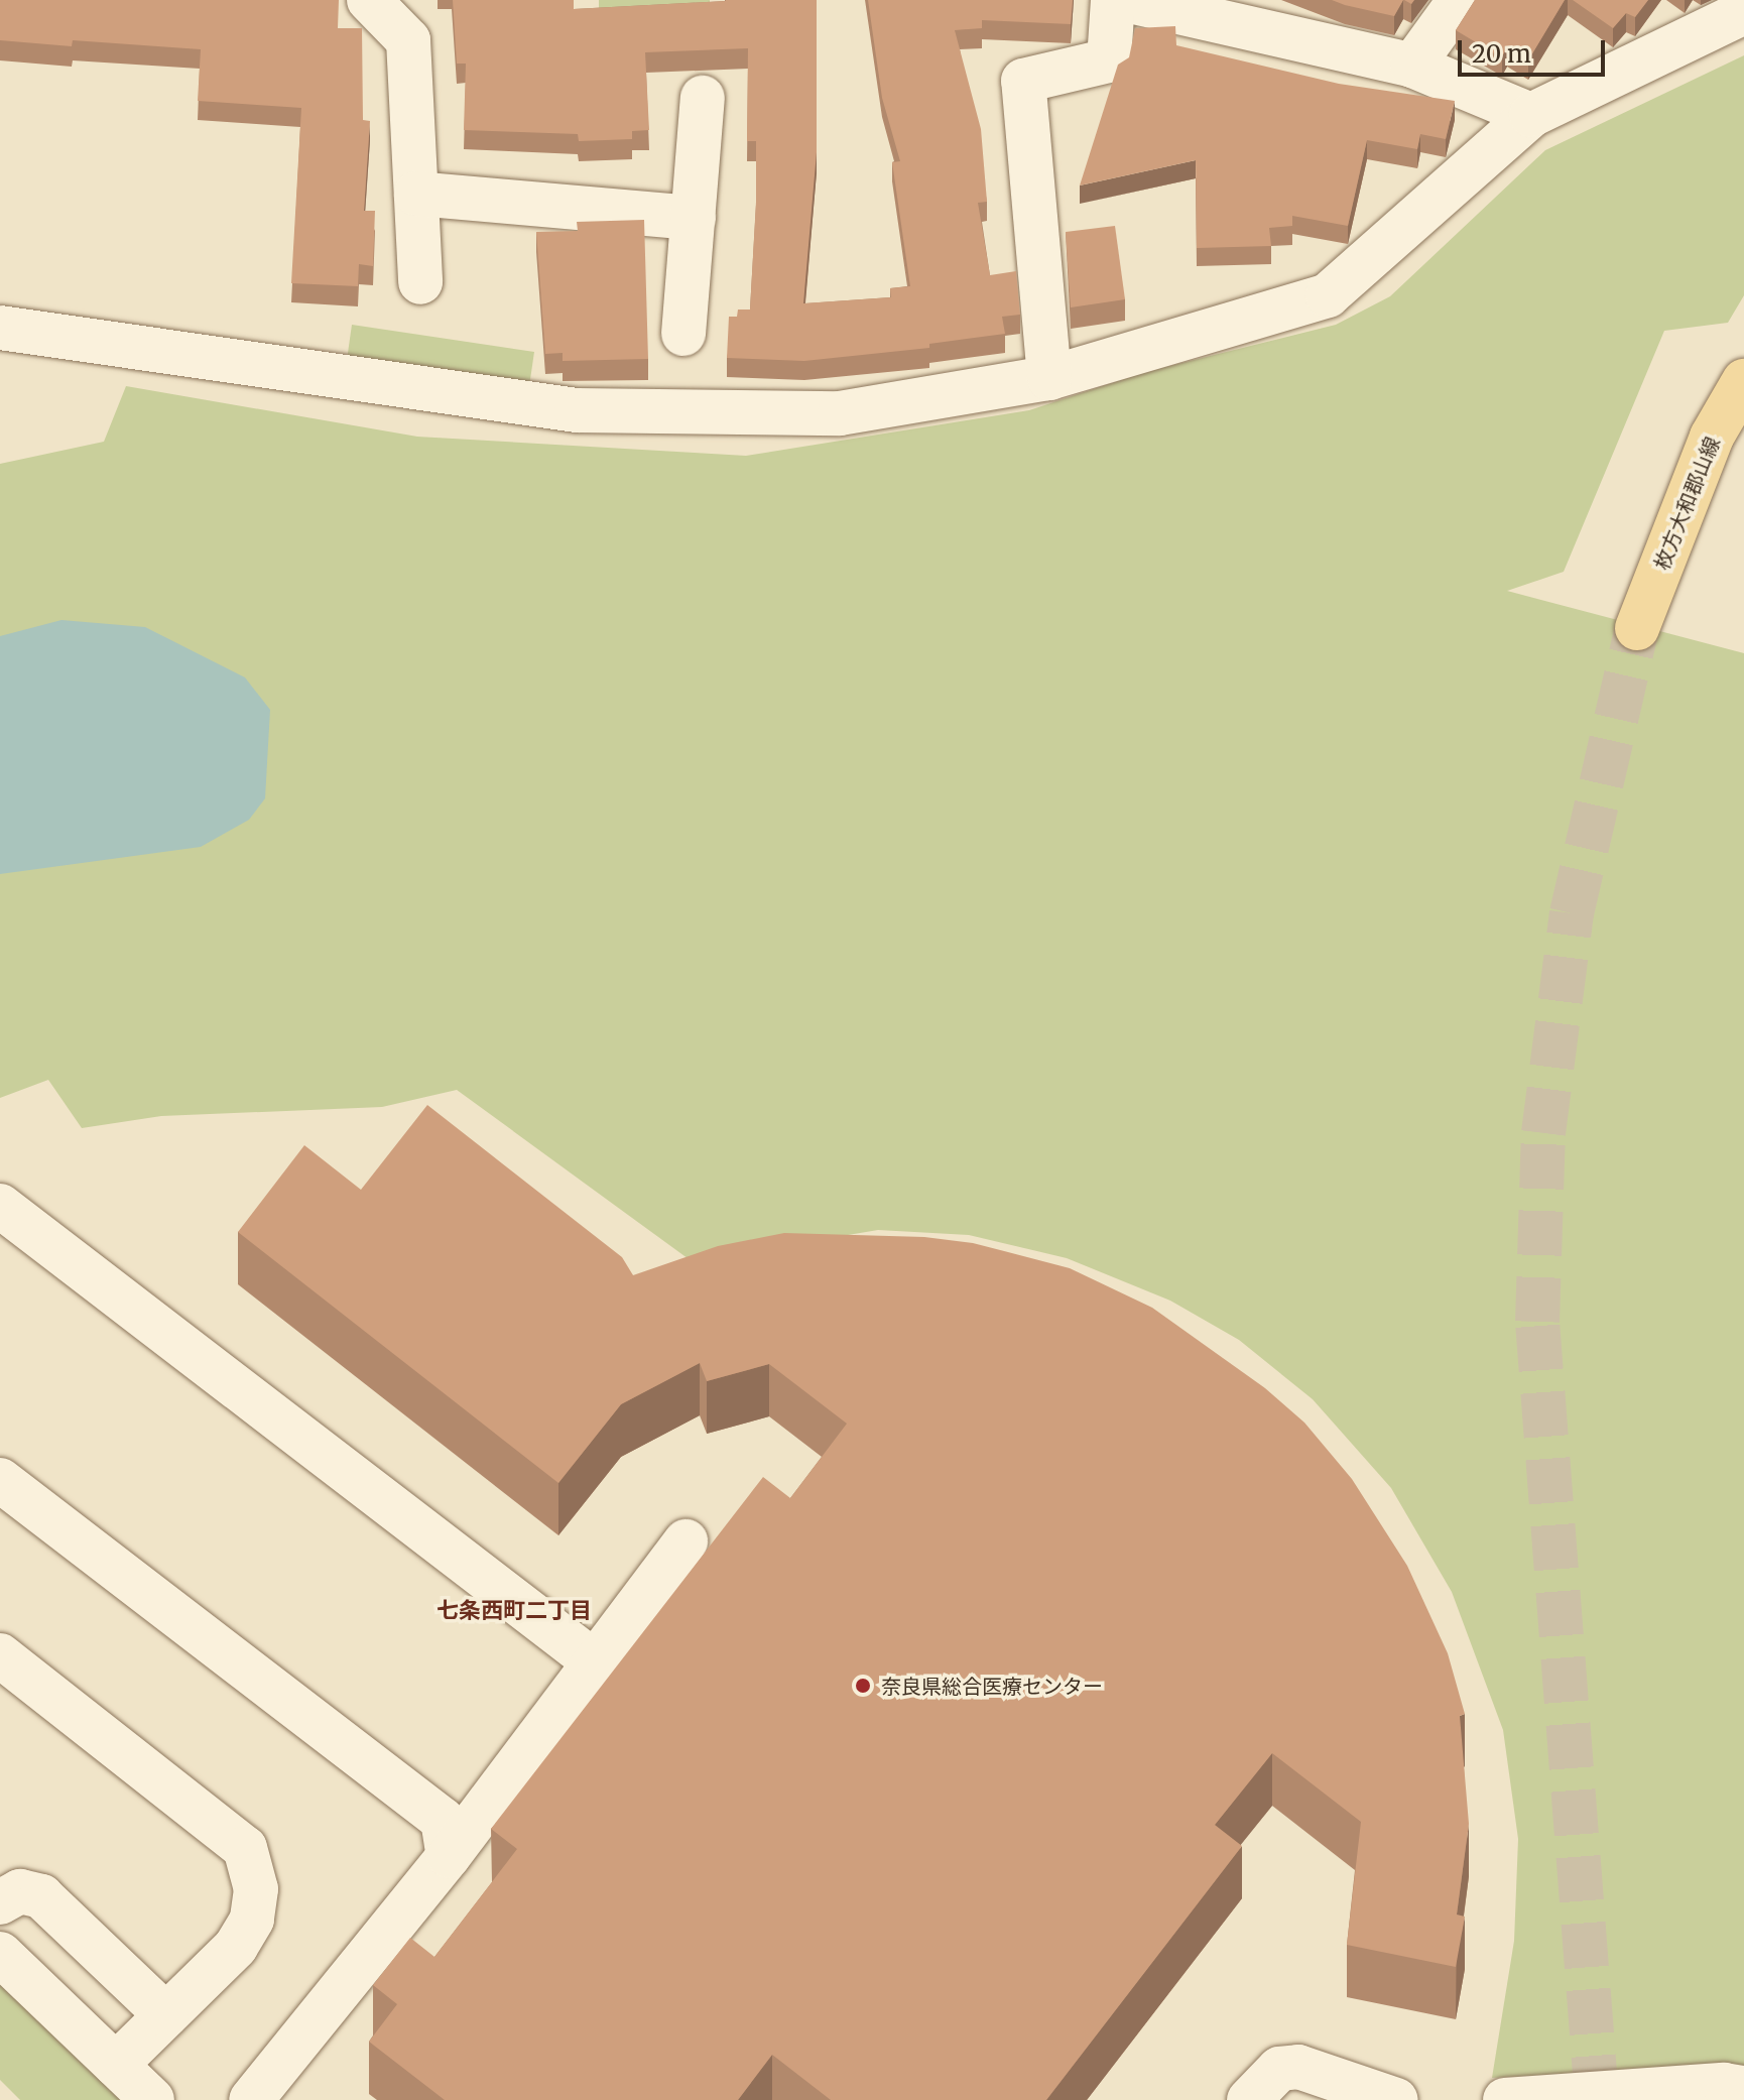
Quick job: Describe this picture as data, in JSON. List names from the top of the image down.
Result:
{
  "streets": {
    "main road": ["枚方大和郡山線"]
  },
  "districts": ["七条西町二丁目"],
  "places": ["奈良県総合医療センター"],
  "scale_bar": "20 m"
}
